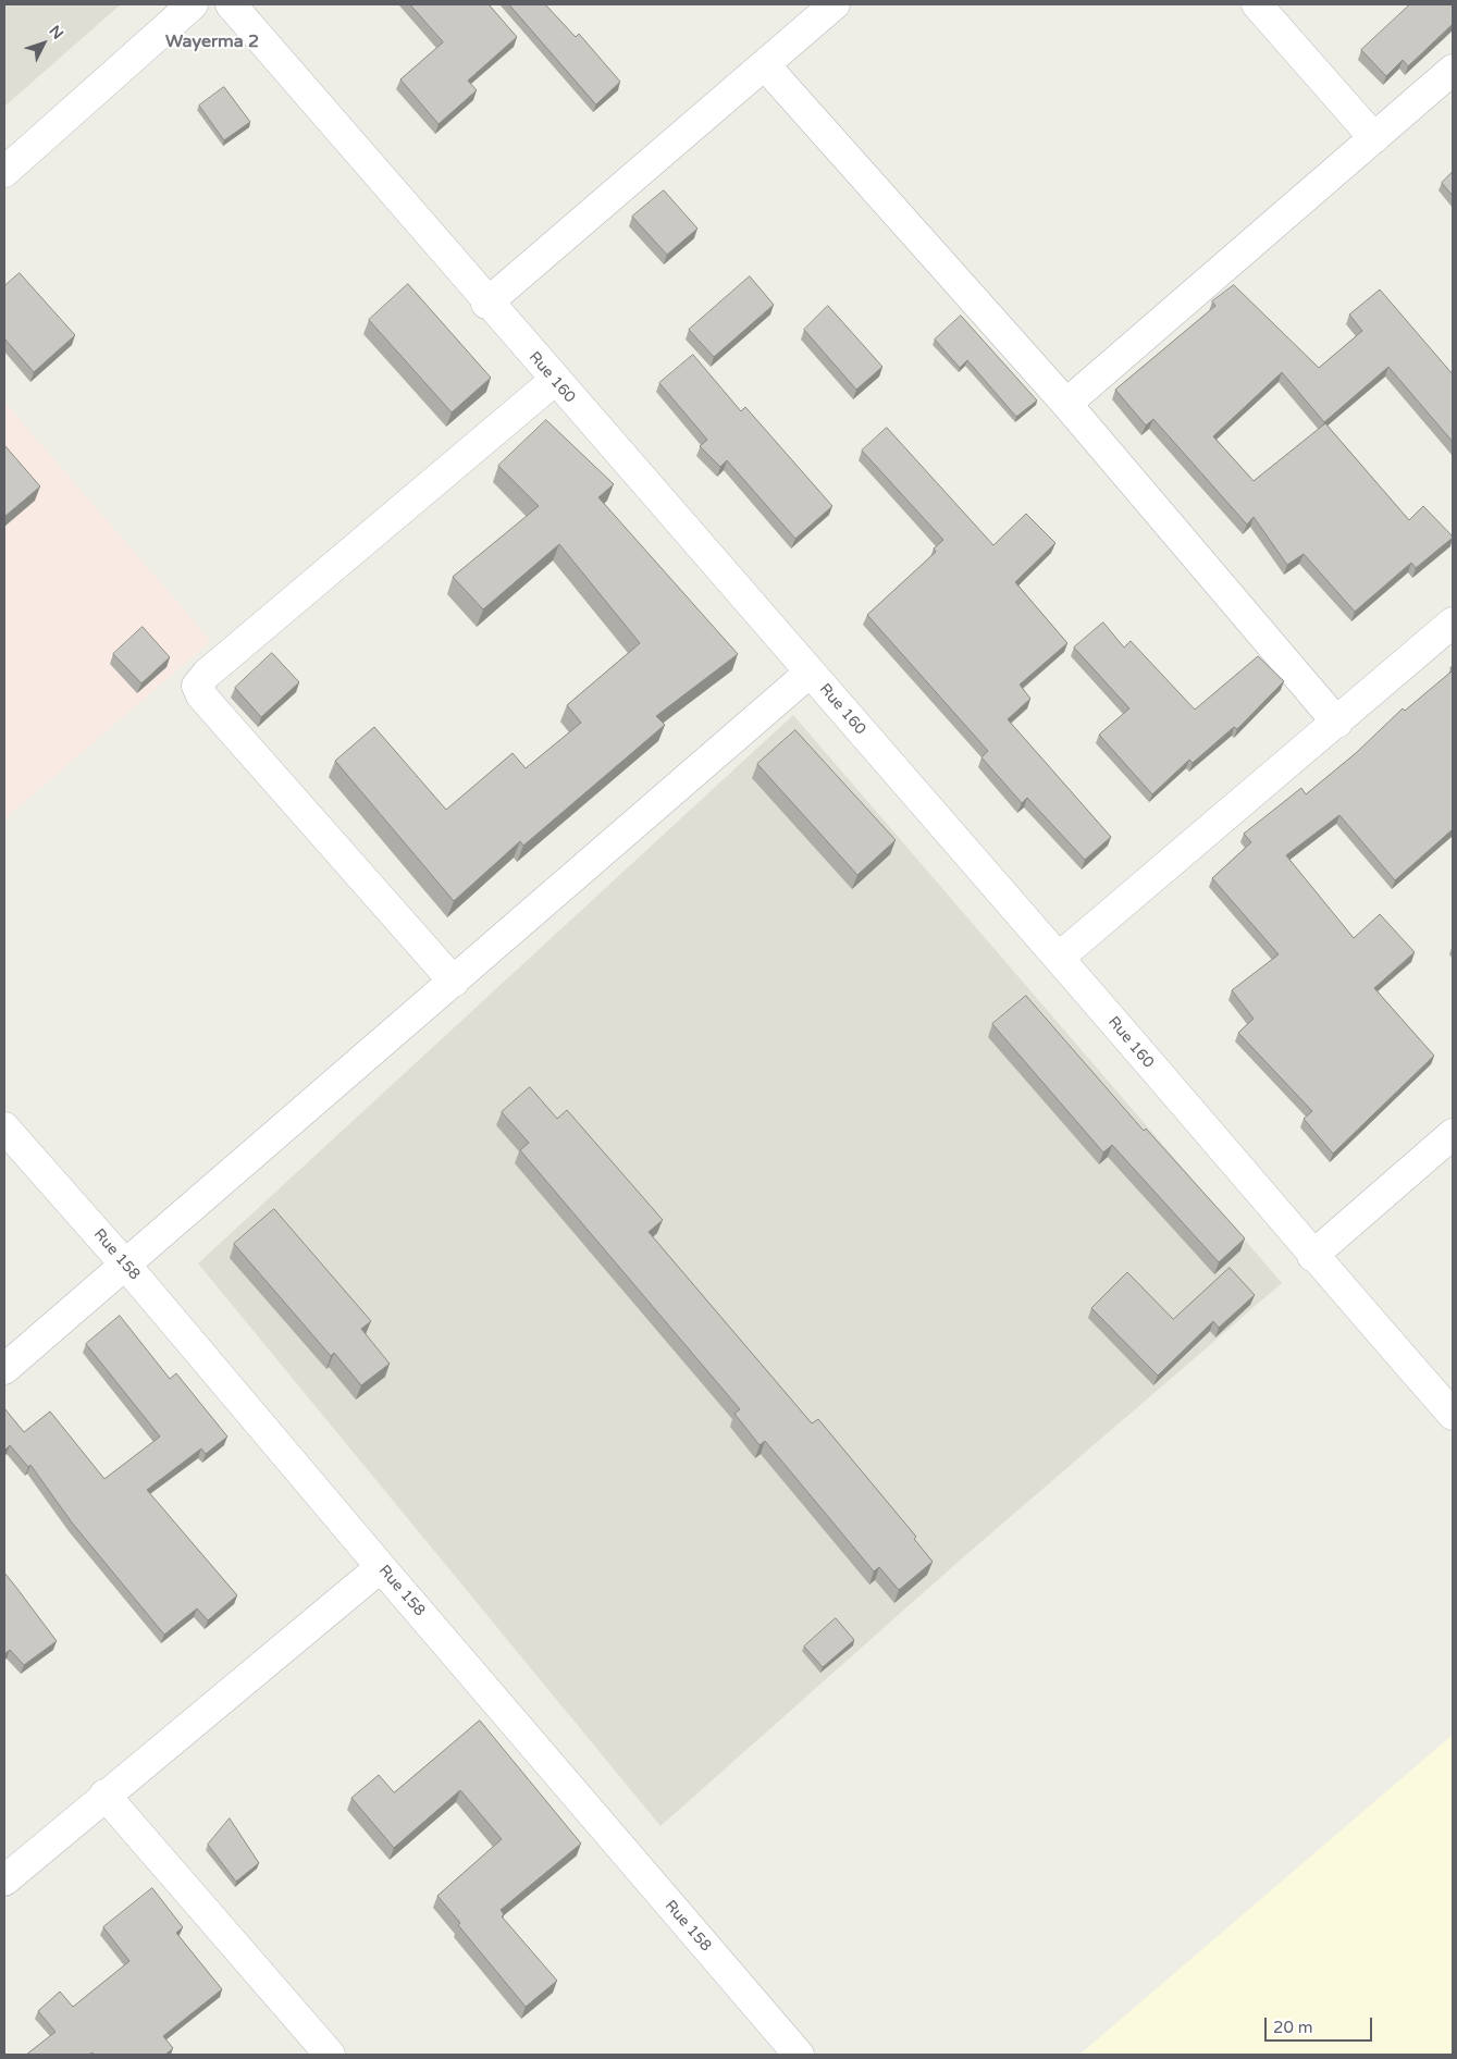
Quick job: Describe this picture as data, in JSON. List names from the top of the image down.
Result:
{
  "streets": {
    "street": ["Rue 160", "Rue 158"]
  },
  "districts": ["Wayerma 2"],
  "scale_bar": "20 m",
  "north": "top right"
}
